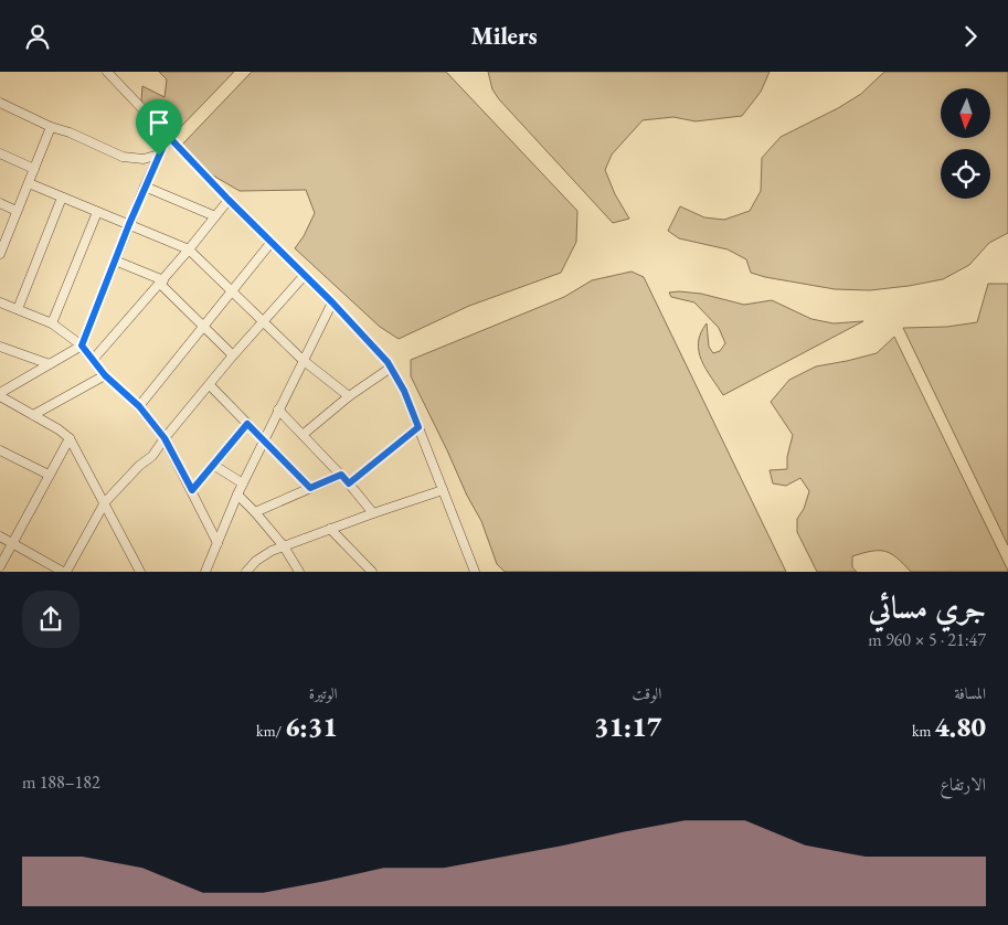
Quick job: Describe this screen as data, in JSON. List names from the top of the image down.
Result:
{
  "north": "bottom",
  "page": {
    "header": "Milers",
    "heading": ["جري مسائي", "21:47 · 5 × 960 m"],
    "stats": [
      ["المسافة", "4.80 km"],
      ["الوقت", "31:17"],
      ["الوتيرة", "6:31 /km"]
    ],
    "chart": ["الارتفاع", "182–188 m"]
  }
}
